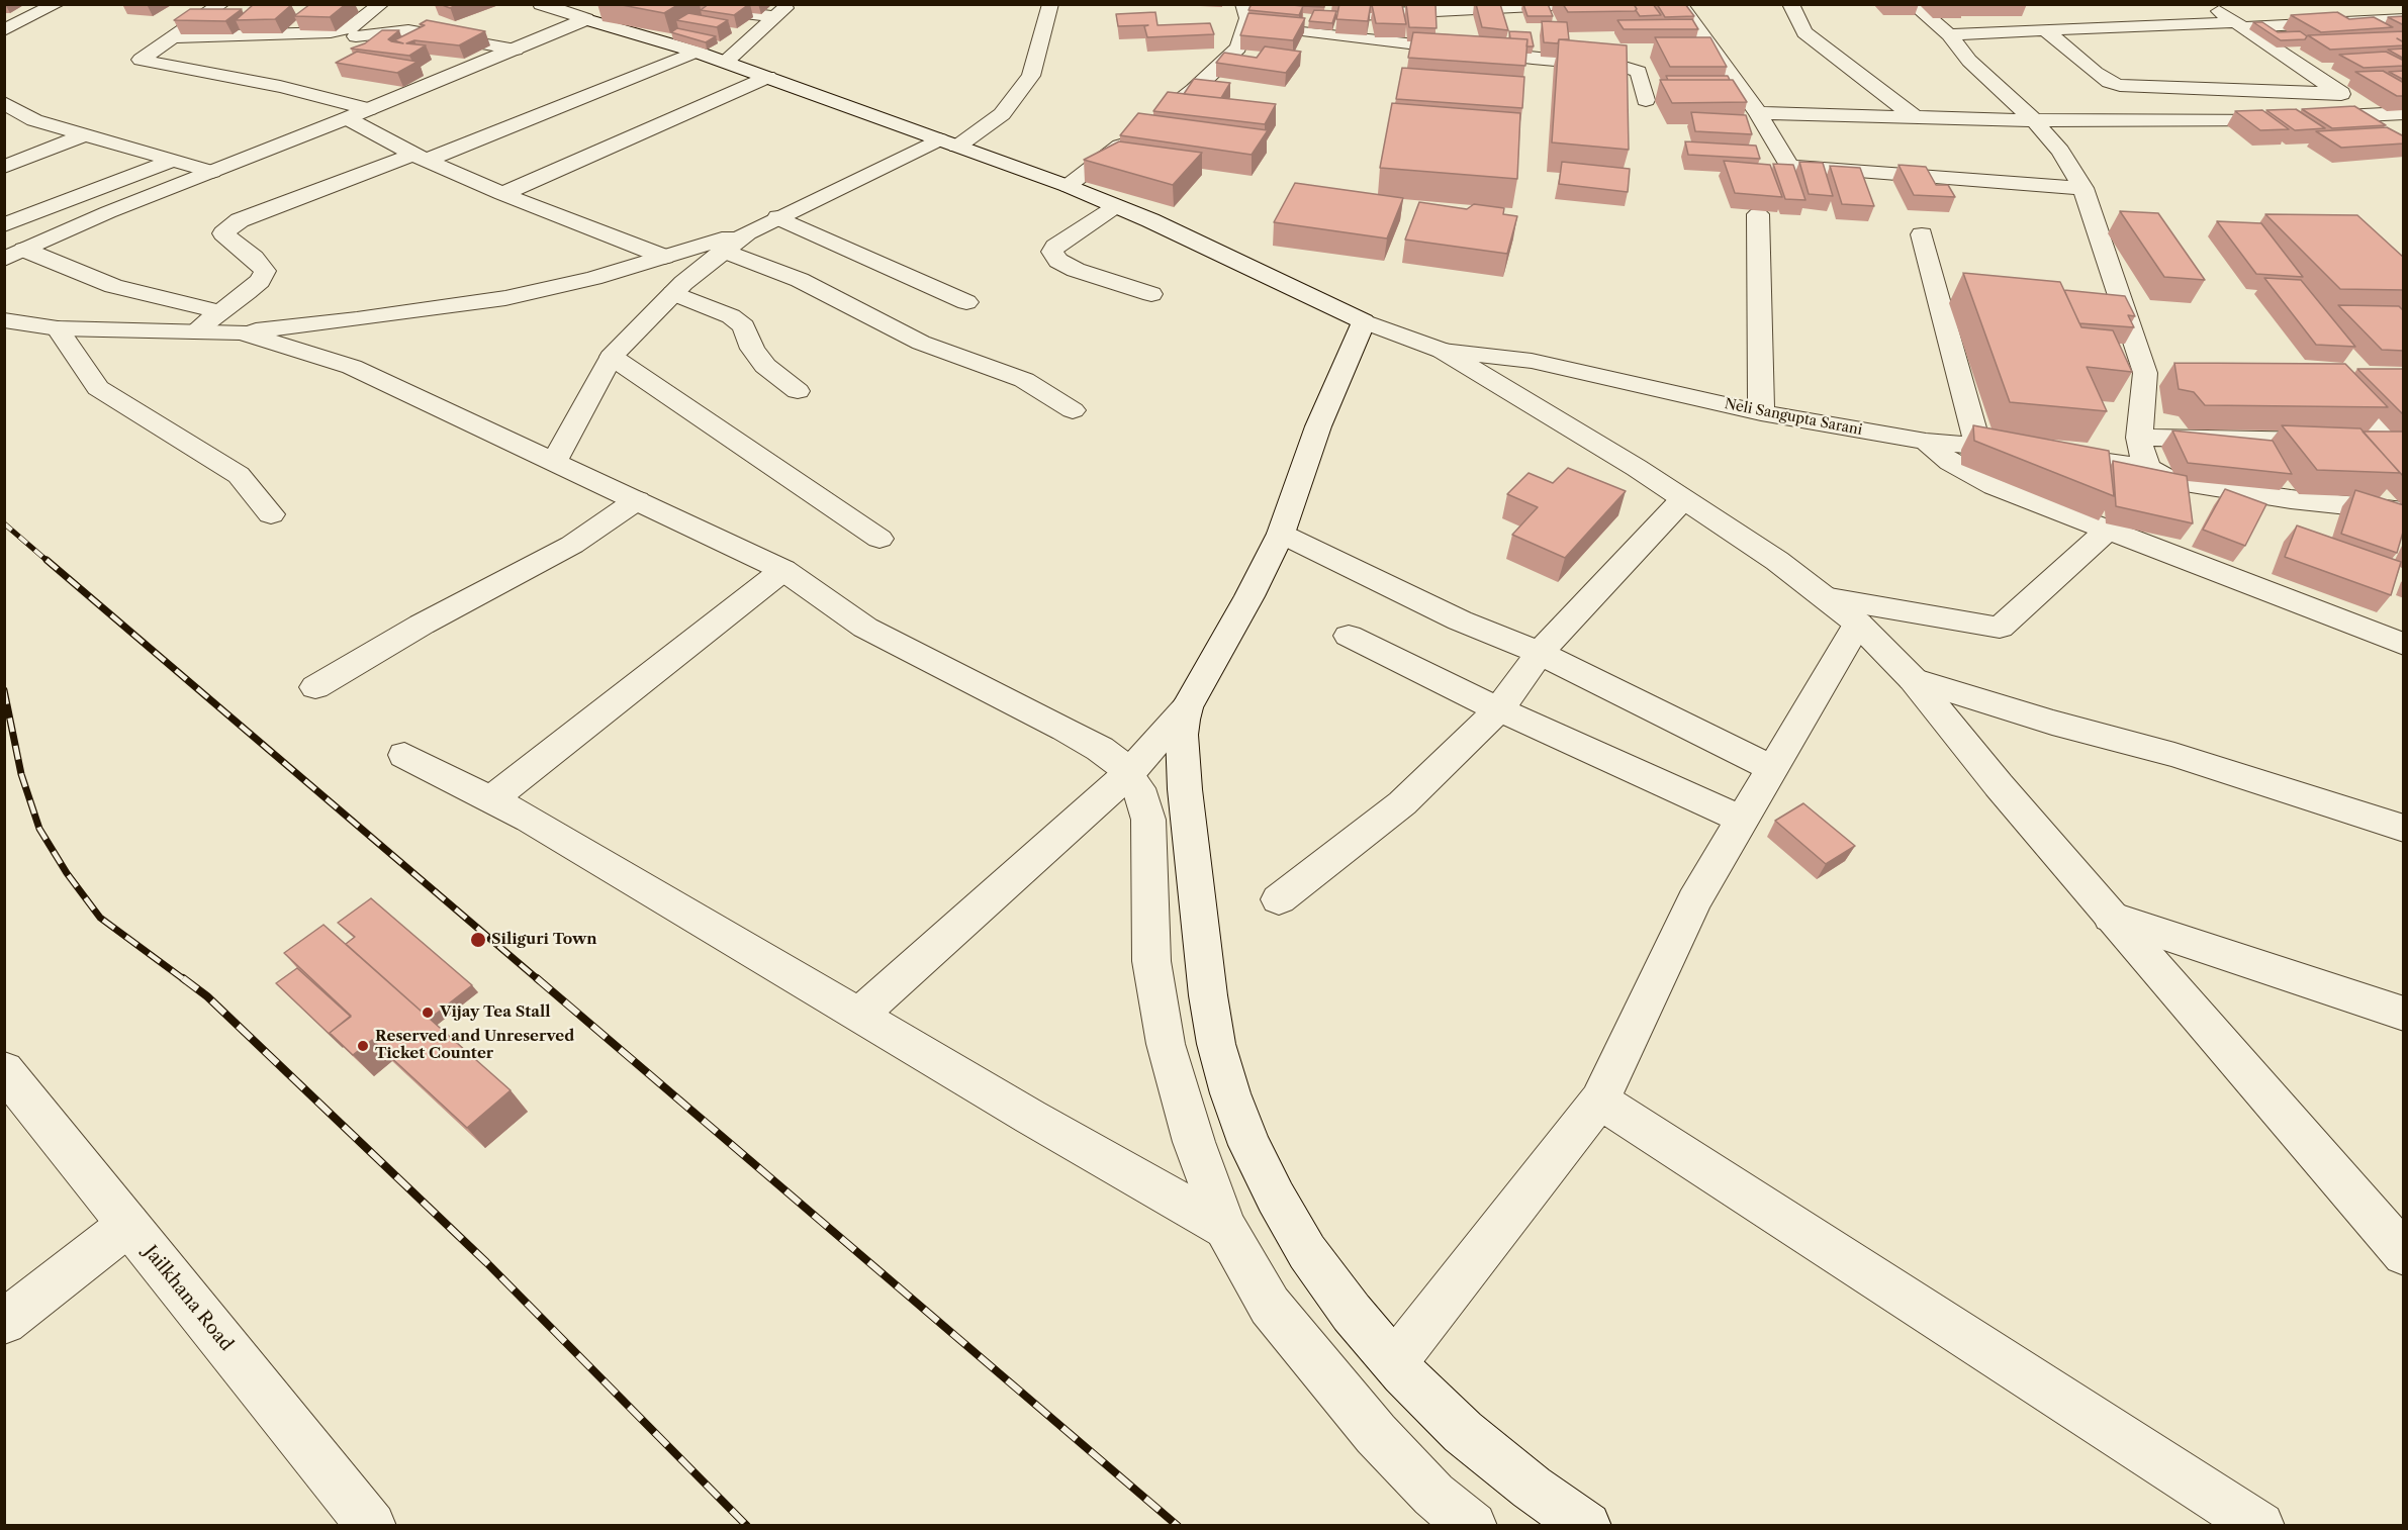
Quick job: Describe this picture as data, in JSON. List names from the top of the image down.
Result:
{
  "streets": {
    "street": ["Neli Sangupta Sarani", "Jailkhana Road"]
  },
  "places": ["Siliguri Town", "Vijay Tea Stall", "Reserved and Unreserved Ticket Counter"]
}
